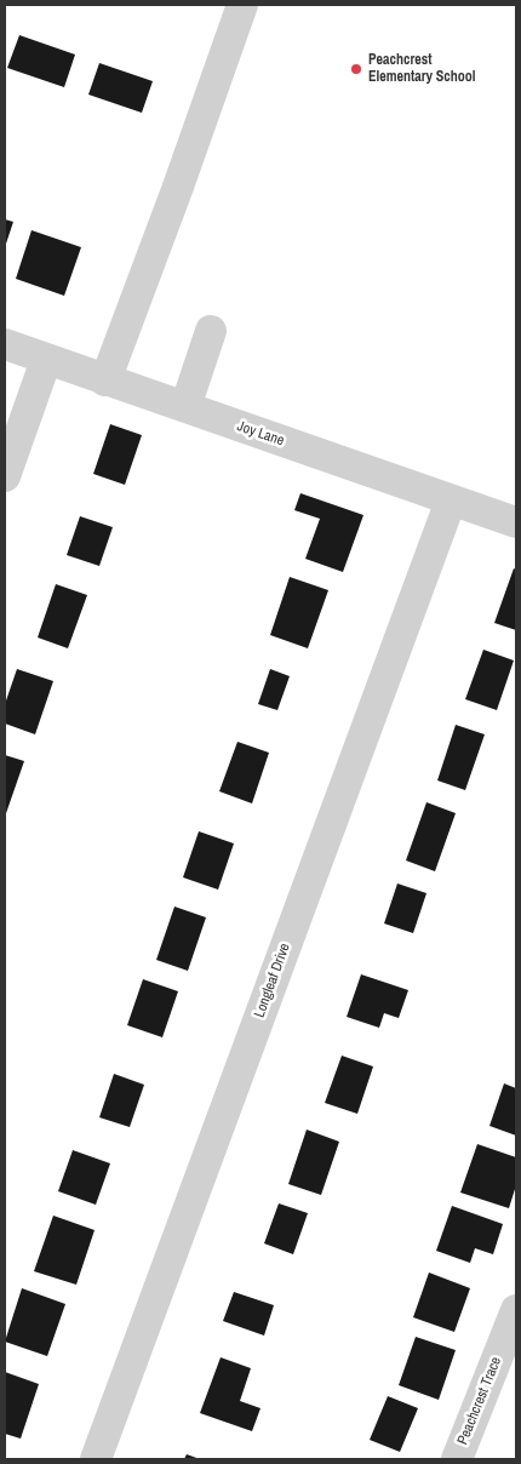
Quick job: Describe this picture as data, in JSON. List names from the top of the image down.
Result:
{
  "streets": {
    "street": ["Joy Lane", "Longleaf Drive", "Peachcrest Trace"]
  },
  "crossings": [
    ["Joy Lane", "Longleaf Drive"]
  ],
  "places": ["Peachcrest Elementary School"]
}
